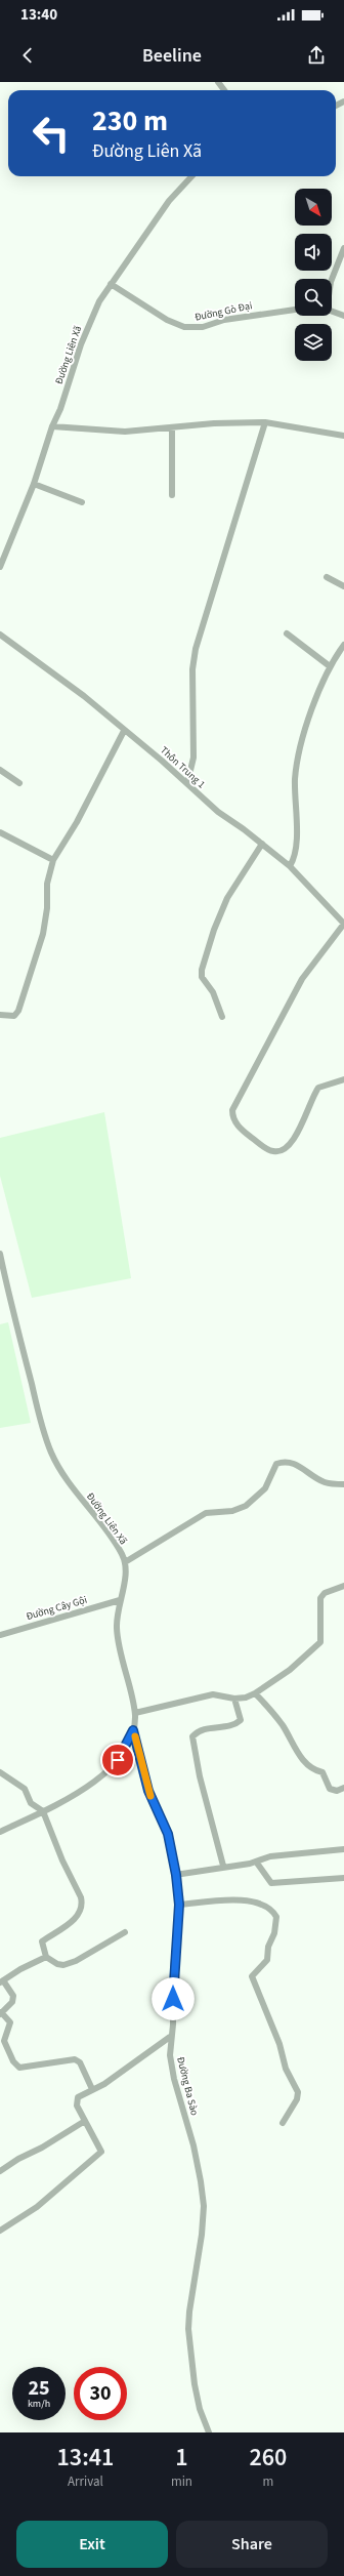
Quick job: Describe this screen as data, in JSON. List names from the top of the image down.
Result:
{
  "streets": {
    "street": [
      "Đường Gò Đại",
      "Đường Liên Xã",
      "Thôn Trung 1",
      "Đường Cây Gội",
      "Đường Ba Sào"
    ]
  },
  "crossings": [
    ["Đường Gò Đại", "Đường Liên Xã"]
  ],
  "north": "bottom right",
  "page": {
    "status": "13:40",
    "header": "Beeline",
    "turn": ["230 m", "Đường Liên Xã"],
    "speed": "25 km/h",
    "limit": "30",
    "eta": [
      "13:41",
      "Arrival",
      "1",
      "min",
      "260",
      "m"
    ],
    "buttons": ["Exit", "Share"]
  }
}
